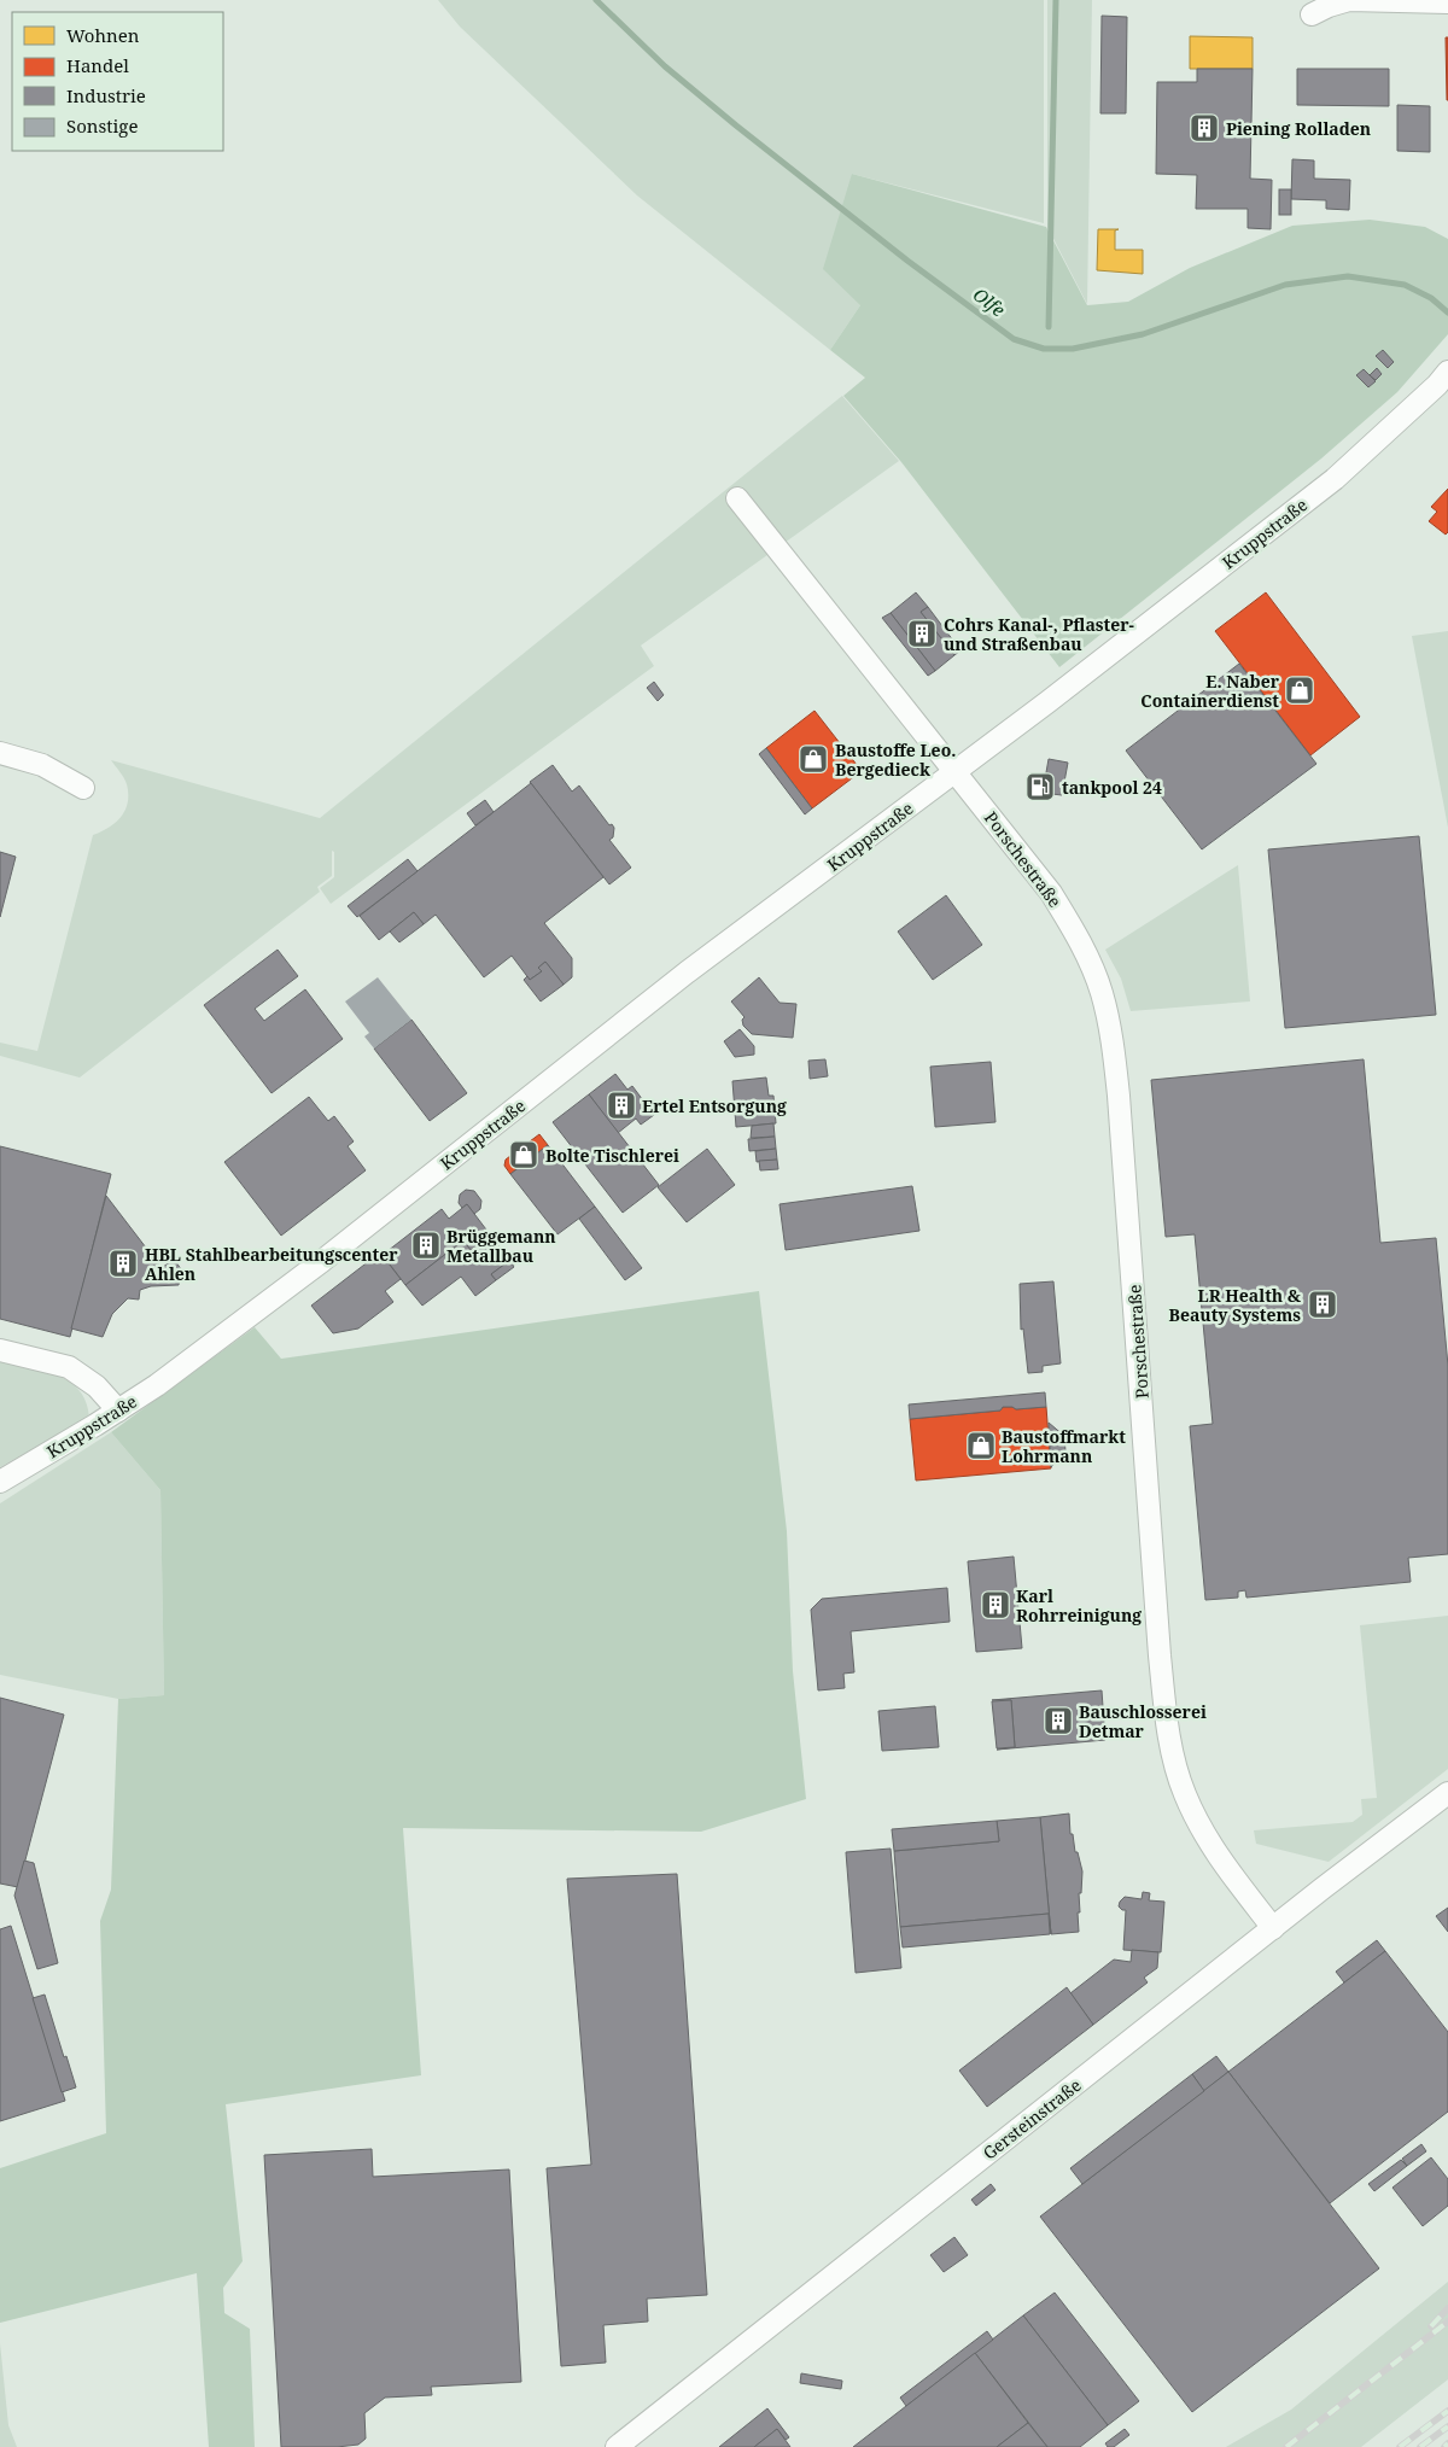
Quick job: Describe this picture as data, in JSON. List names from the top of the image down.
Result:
{
  "streets": {
    "street": ["Kruppstraße", "Porschestraße", "Gersteinstraße"]
  },
  "crossings": [
    ["Kruppstraße", "Porschestraße"],
    ["Porschestraße", "Gersteinstraße"]
  ],
  "water": ["Olfe"],
  "places": {
    "building": [
      "Piening Rolladen",
      "Cohrs Kanal-, Pflaster- und Straßenbau",
      "Ertel Entsorgung",
      "Brüggemann Metallbau",
      "HBL Stahlbearbeitungscenter Ahlen",
      "LR Health & Beauty Systems",
      "Karl Rohrreinigung",
      "Bauschlosserei Detmar"
    ],
    "shop": [
      "E. Naber Containerdienst",
      "Baustoffe Leo. Bergedieck",
      "Bolte Tischlerei",
      "Baustoffmarkt Lohrmann"
    ],
    "fuel station": ["tankpool 24"]
  },
  "legend": [
    "Wohnen",
    "Handel",
    "Industrie",
    "Sonstige"
  ]
}
